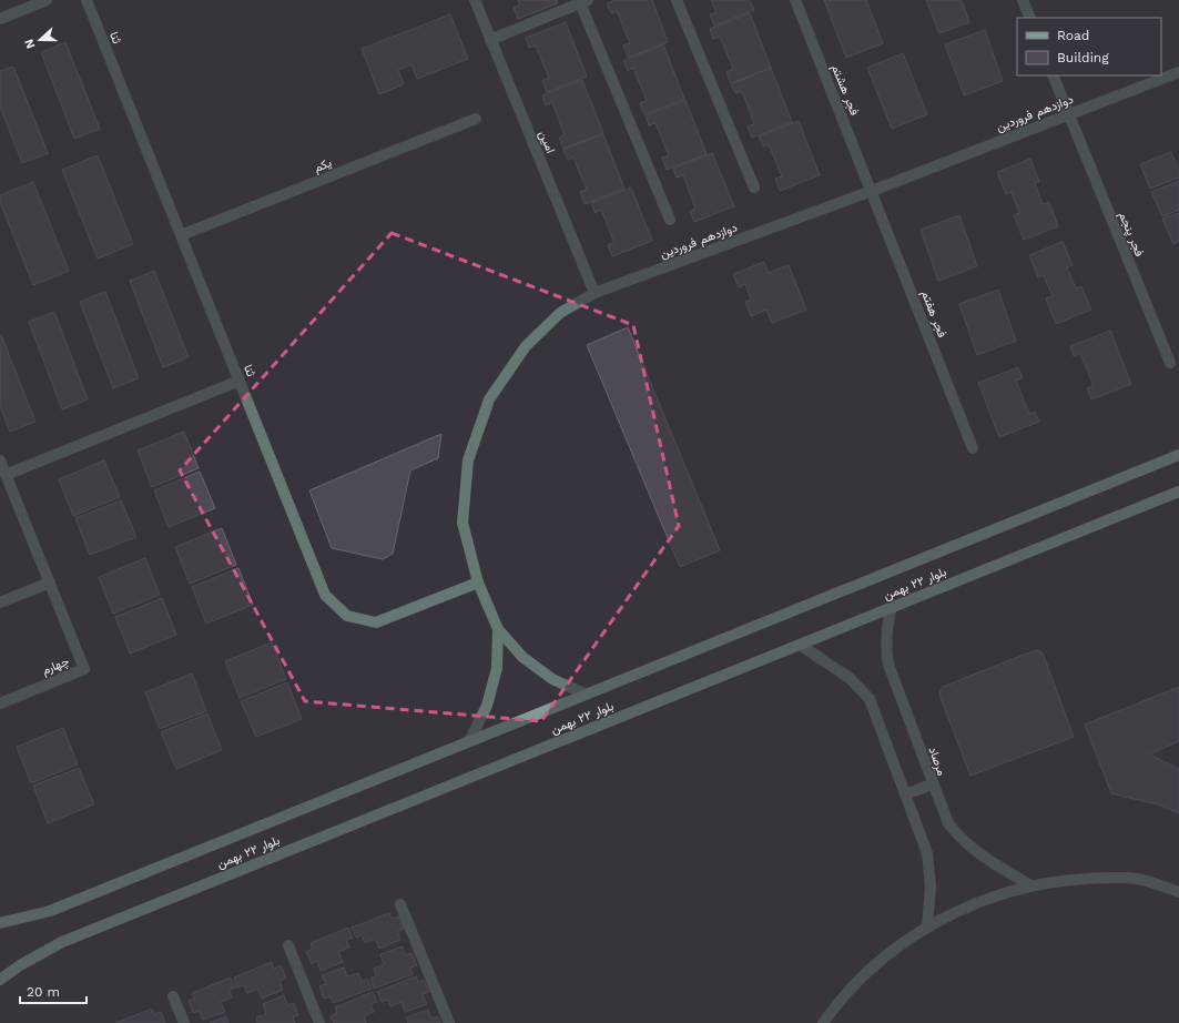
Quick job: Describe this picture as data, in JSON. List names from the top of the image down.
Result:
{
  "streets": {
    "main road": ["بلوار ۲۲ بهمن"],
    "street": [
      "ثنا",
      "فجر هشتم",
      "دوازدهم فروردین",
      "امین",
      "یکم",
      "فجر پنجم",
      "فجر هفتم",
      "چهارم",
      "مرصاد"
    ]
  },
  "crossings": [
    ["ثنا", "دوازدهم فروردین"],
    ["ثنا", "یکم"],
    ["فجر هشتم", "دوازدهم فروردین"],
    ["فجر هشتم", "فجر هفتم"],
    ["دوازدهم فروردین", "امین"],
    ["دوازدهم فروردین", "فجر پنجم"],
    ["دوازدهم فروردین", "فجر هفتم"],
    ["بلوار ۲۲ بهمن", "مرصاد"]
  ],
  "legend": ["Road", "Building"],
  "scale_bar": "20 m",
  "north": "left"
}
